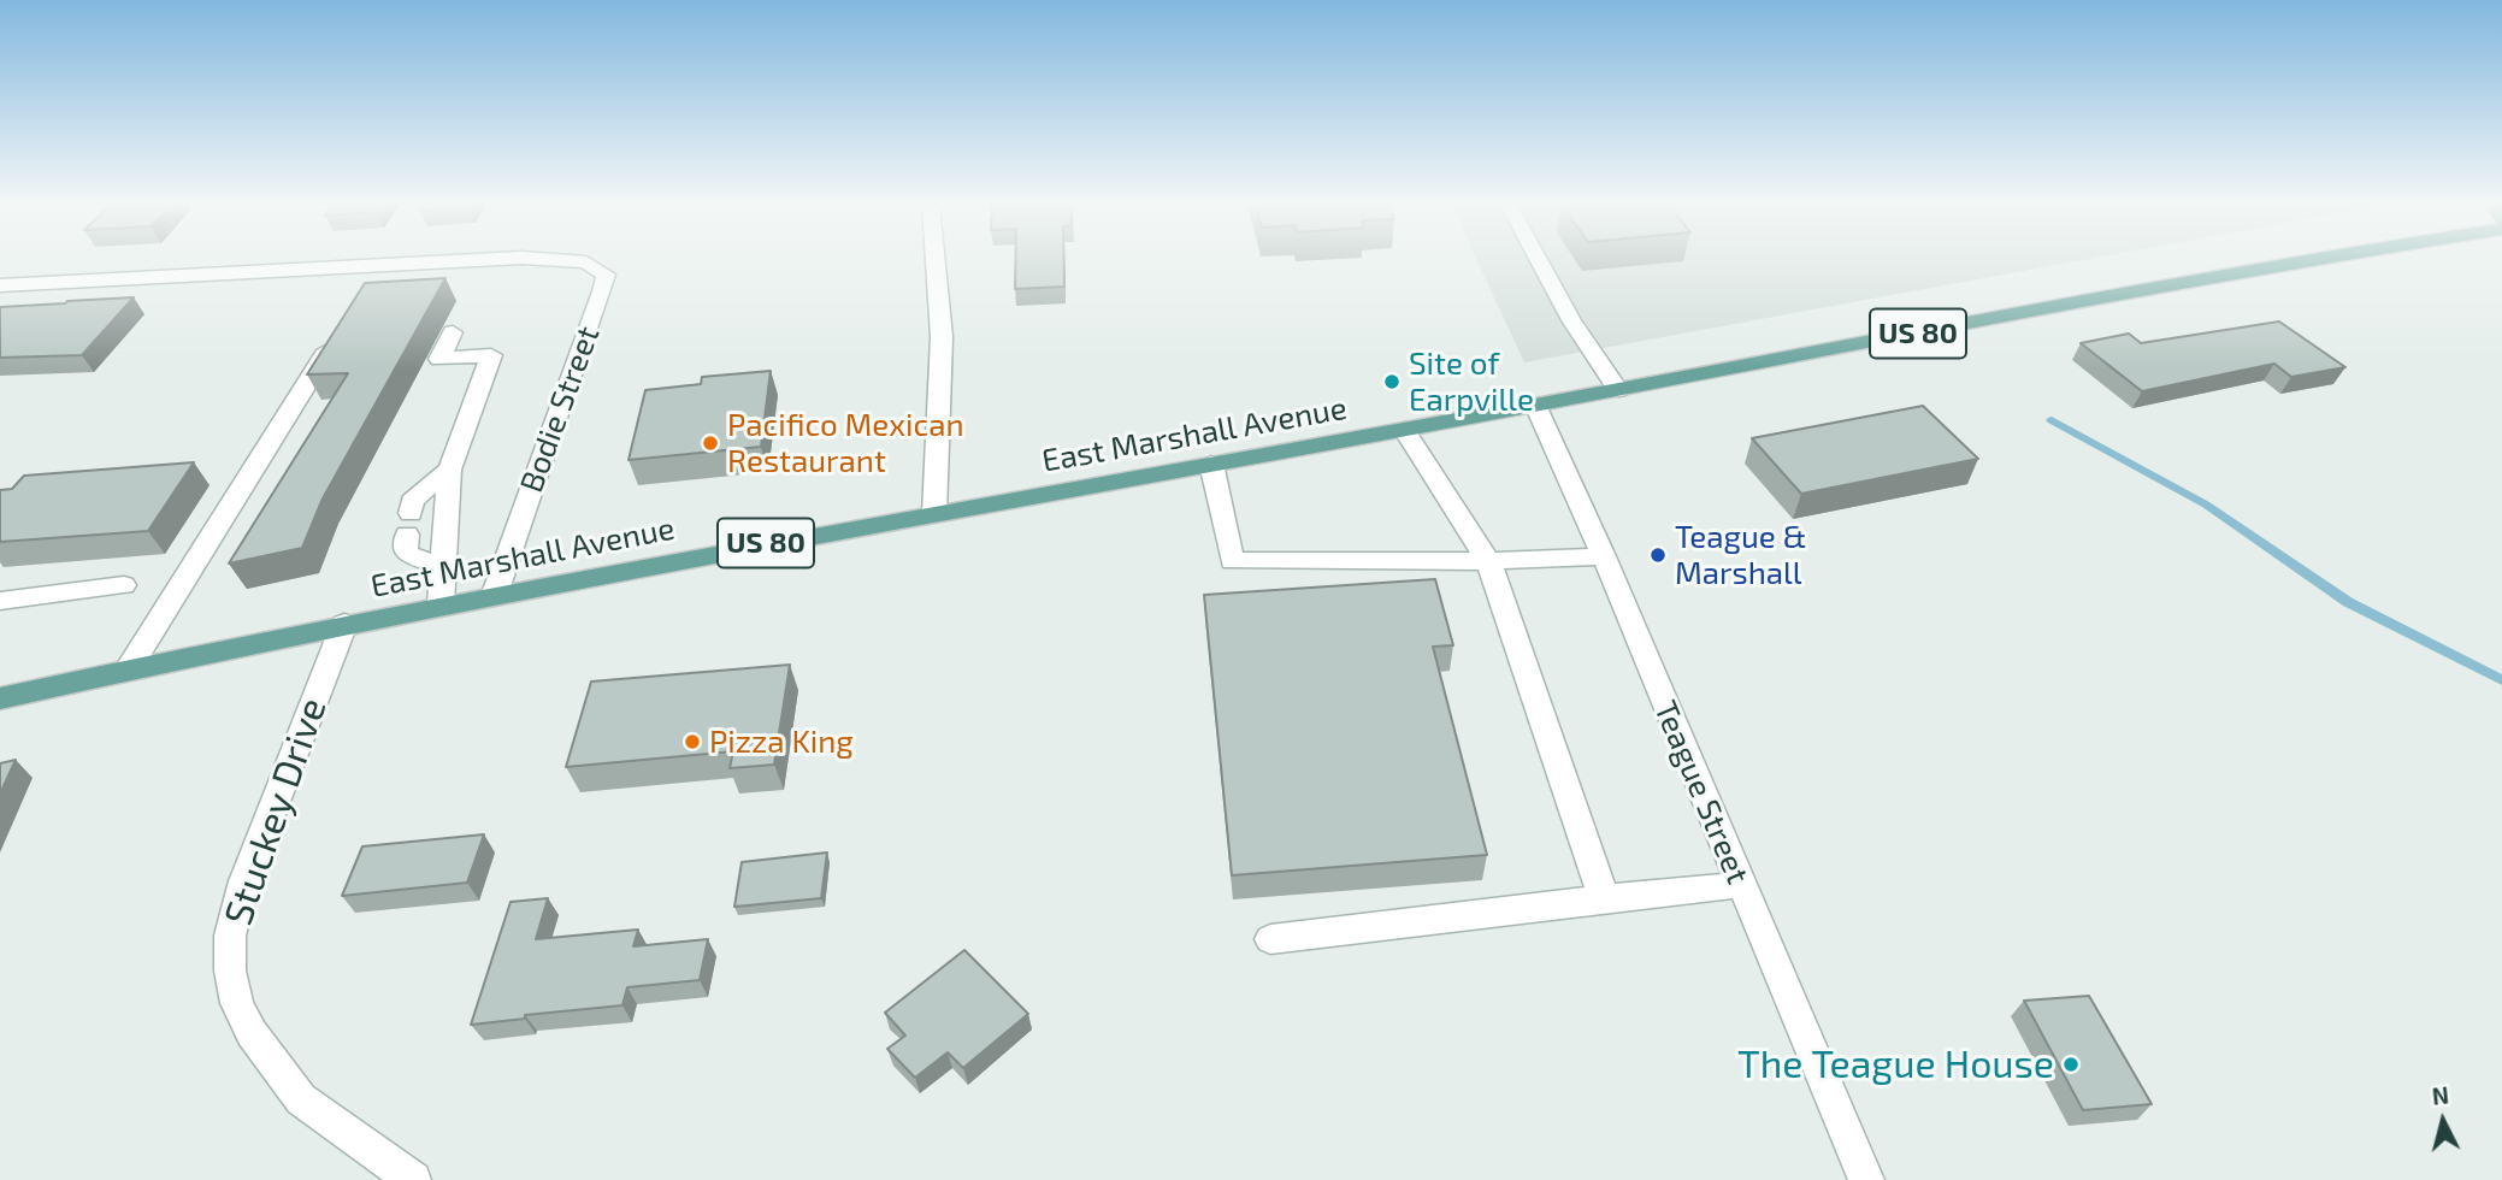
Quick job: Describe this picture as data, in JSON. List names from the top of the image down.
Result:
{
  "streets": {
    "main road": ["US 80", "East Marshall Avenue"],
    "street": ["Bodie Street", "Teague Street", "Stuckey Drive"]
  },
  "crossings": [
    ["Bodie Street", "East Marshall Avenue"],
    ["East Marshall Avenue", "Teague Street"],
    ["East Marshall Avenue", "Stuckey Drive"]
  ],
  "places": [
    "Site of Earpville",
    "Pacifico Mexican Restaurant",
    "Teague & Marshall",
    "Pizza King",
    "The Teague House"
  ],
  "north": "top"
}
